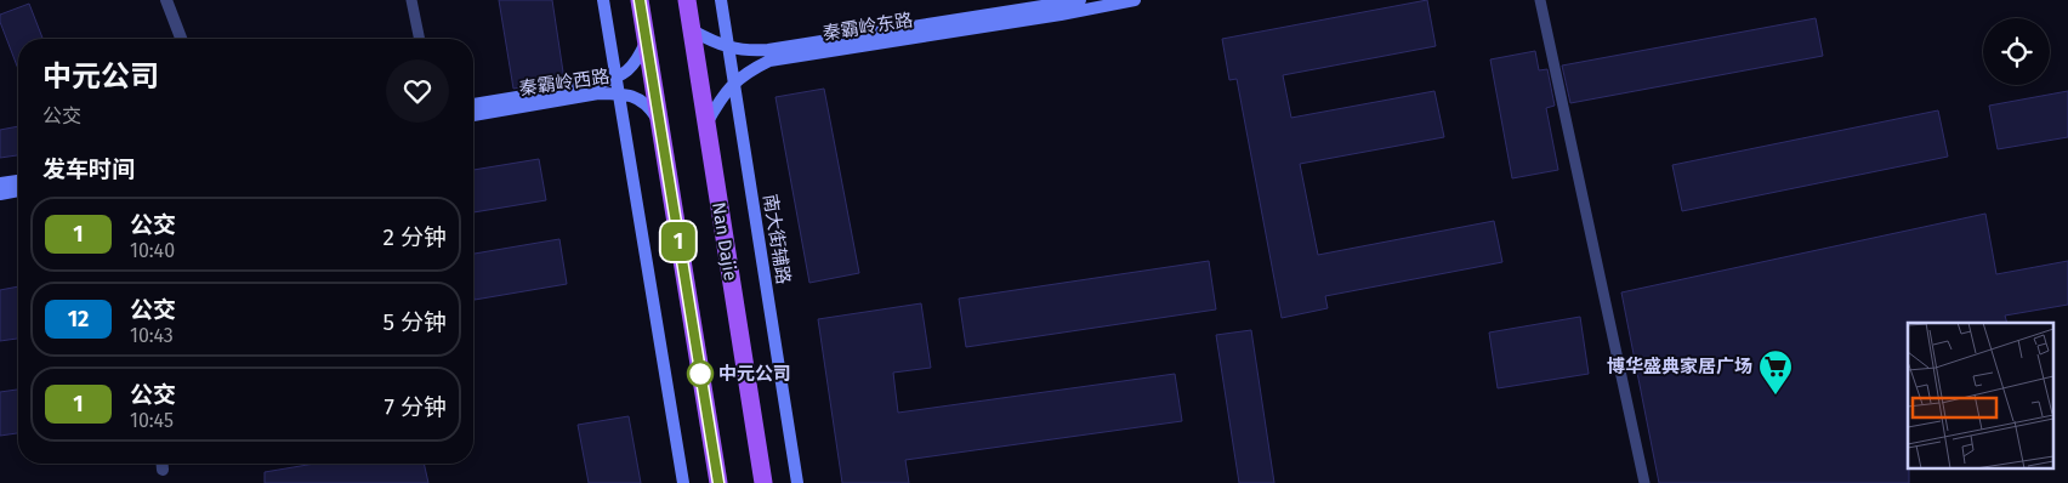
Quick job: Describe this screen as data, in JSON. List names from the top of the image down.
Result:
{
  "streets": {
    "main road": ["Nan Dajie"],
    "street": ["秦霸岭东路", "秦霸岭西路", "南大街辅路"]
  },
  "crossings": [
    ["秦霸岭东路", "南大街辅路"],
    ["秦霸岭东路", "Nan Dajie"]
  ],
  "places": {
    "other": ["中元公司"],
    "supermarket": ["博华盛典家居广场"]
  },
  "lines": ["bus line 1"],
  "page": {
    "on_map": "1",
    "heading": [
      ["中元公司", "公交"],
      "发车时间"
    ],
    "list": [
      {
        "mark": "1",
        "name": "公交",
        "note": "10:40",
        "value": "2 分钟"
      },
      {
        "mark": "12",
        "name": "公交",
        "note": "10:43",
        "value": "5 分钟"
      },
      {
        "mark": "1",
        "name": "公交",
        "note": "10:45",
        "value": "7 分钟"
      }
    ]
  }
}
